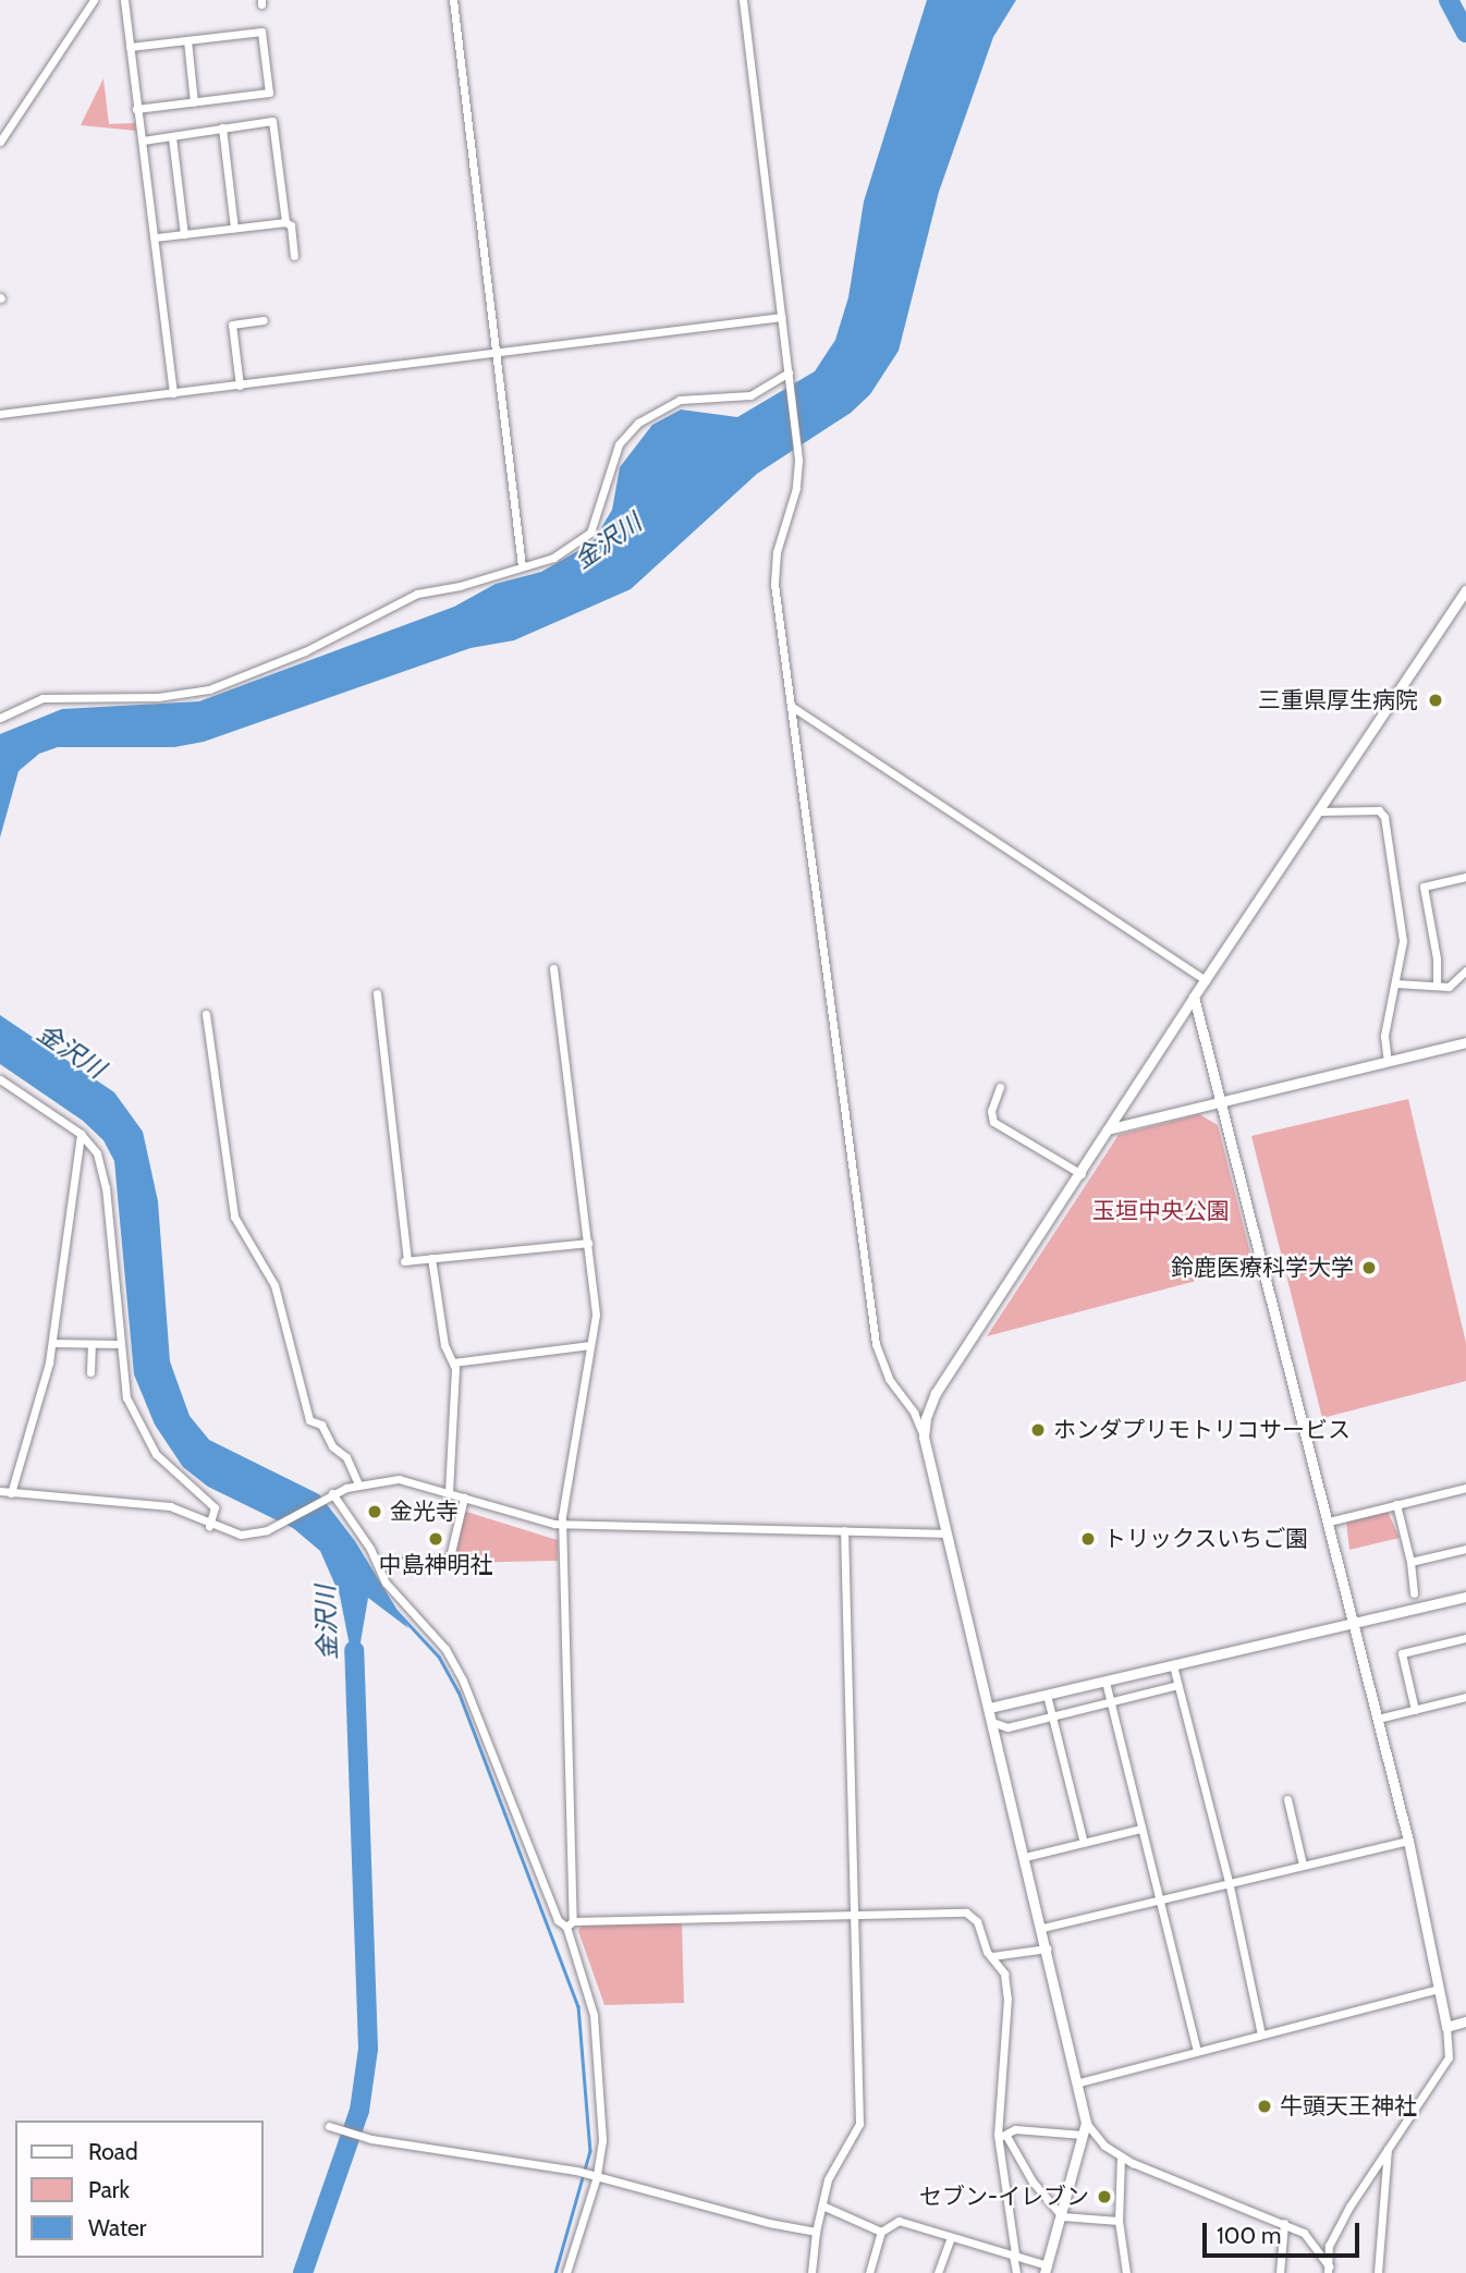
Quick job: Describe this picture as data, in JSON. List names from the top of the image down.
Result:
{
  "water": ["金沢川"],
  "parks": ["玉垣中央公園"],
  "places": [
    "三重県厚生病院",
    "鈴鹿医療科学大学",
    "ホンダプリモトリコサービス",
    "金光寺",
    "中島神明社",
    "トリックスいちご園",
    "牛頭天王神社",
    "セブン-イレブン"
  ],
  "legend": ["Road", "Park", "Water"],
  "scale_bar": "100 m"
}
